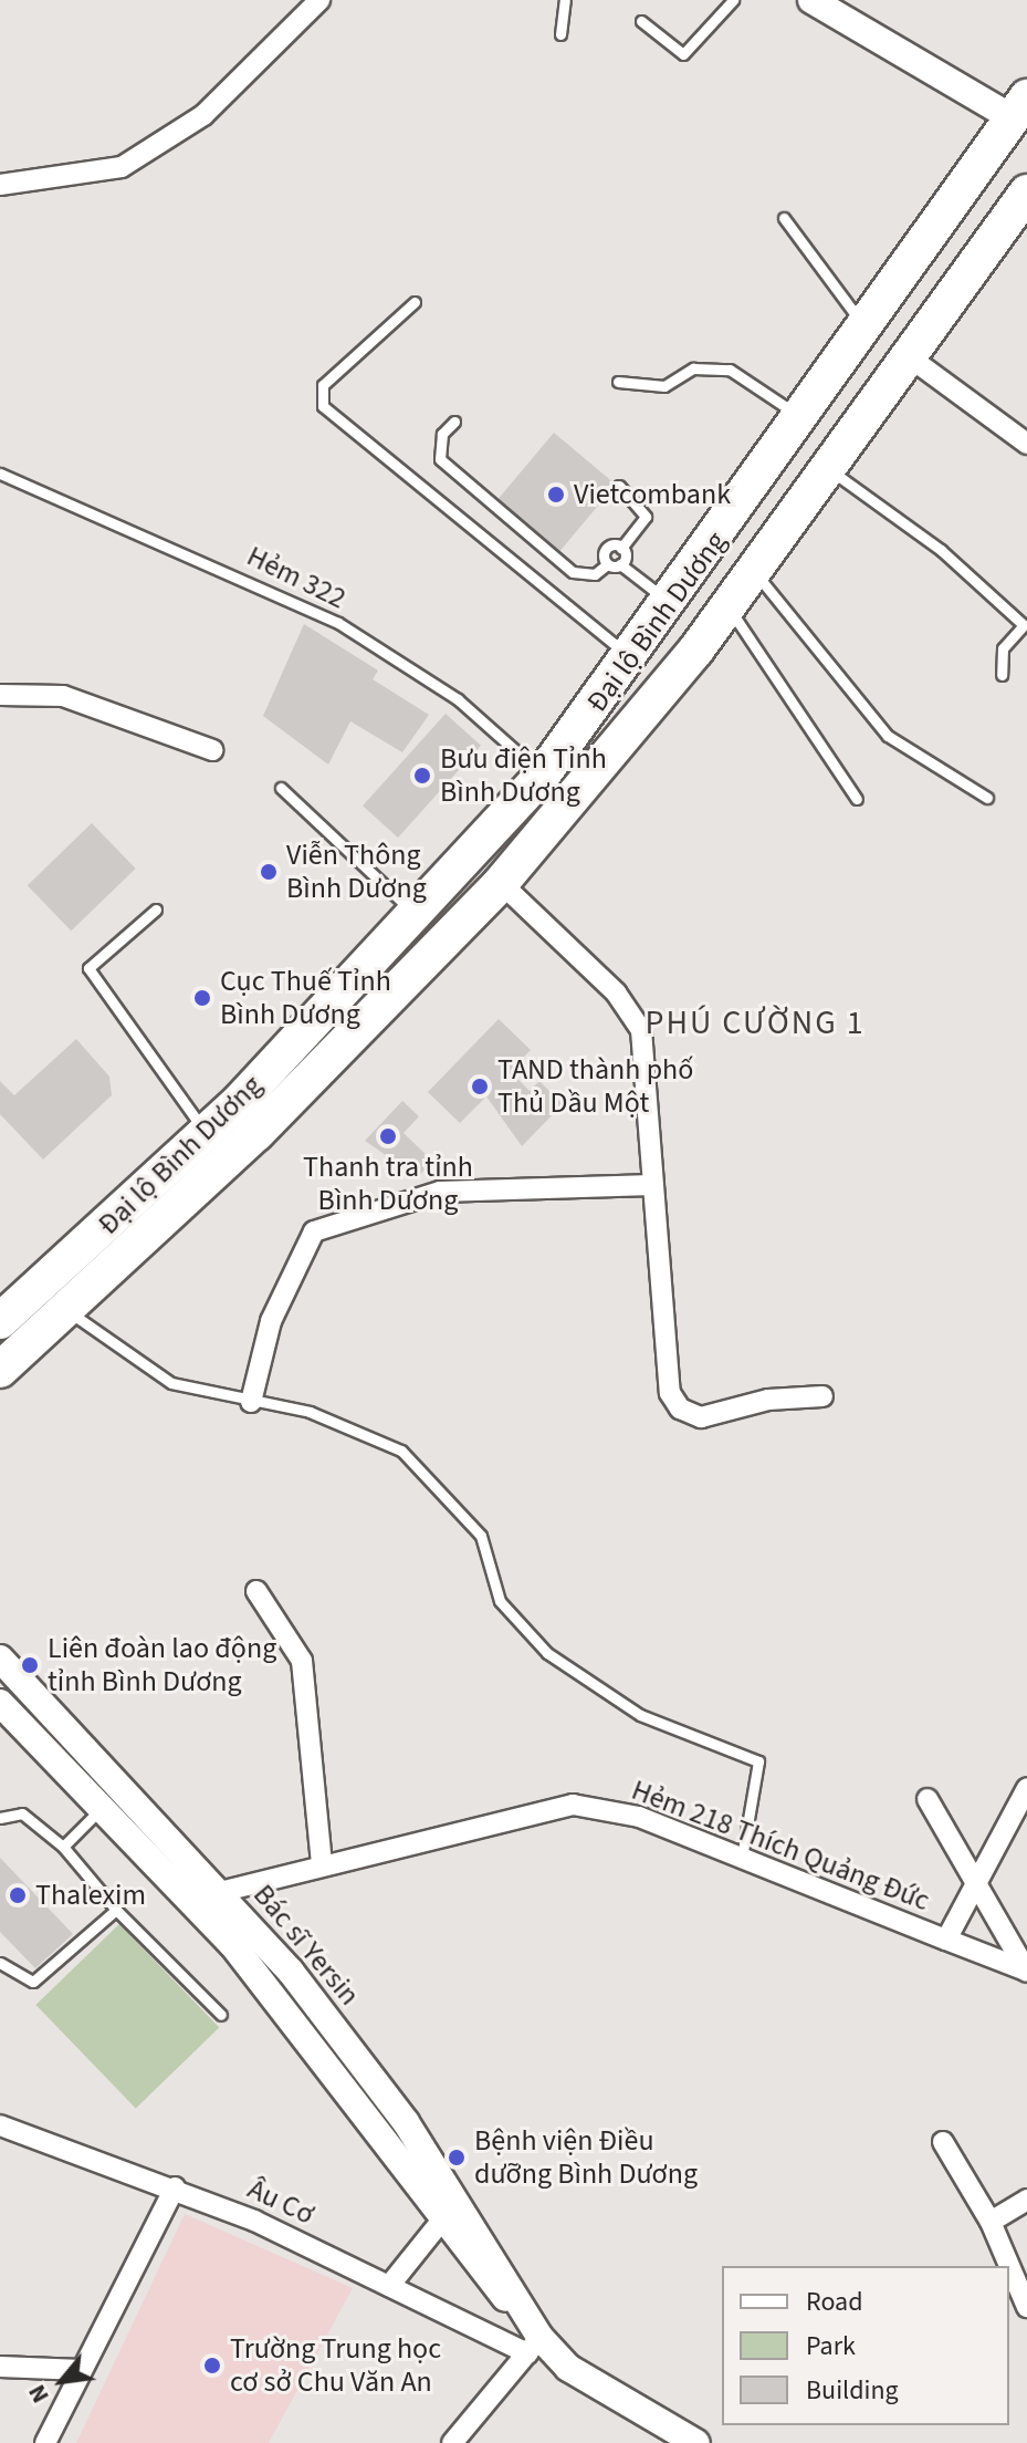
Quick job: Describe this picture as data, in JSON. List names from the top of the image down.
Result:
{
  "streets": {
    "highway": ["Đại lộ Bình Dương"],
    "main road": ["Bác sĩ Yersin"],
    "street": ["Hẻm 218 Thích Quảng Đức", "Âu Cơ"],
    "lane": ["Hẻm 322"]
  },
  "crossings": [
    ["Hẻm 322", "Đại lộ Bình Dương"],
    ["Hẻm 218 Thích Quảng Đức", "Bác sĩ Yersin"],
    ["Bác sĩ Yersin", "Âu Cơ"]
  ],
  "districts": ["PHÚ CƯỜNG 1"],
  "places": [
    "Vietcombank",
    "Bưu điện Tỉnh Bình Dương",
    "Viễn Thông Bình Dương",
    "Cục Thuế Tỉnh Bình Dương",
    "TAND thành phố Thủ Dầu Một",
    "Thanh tra tỉnh Bình Dương",
    "Liên đoàn lao động tỉnh Bình Dương",
    "Thalexim",
    "Bệnh viện Điều dưỡng Bình Dương",
    "Trường Trung học cơ sở Chu Văn An"
  ],
  "legend": ["Road", "Park", "Building"],
  "north": "bottom left"
}
